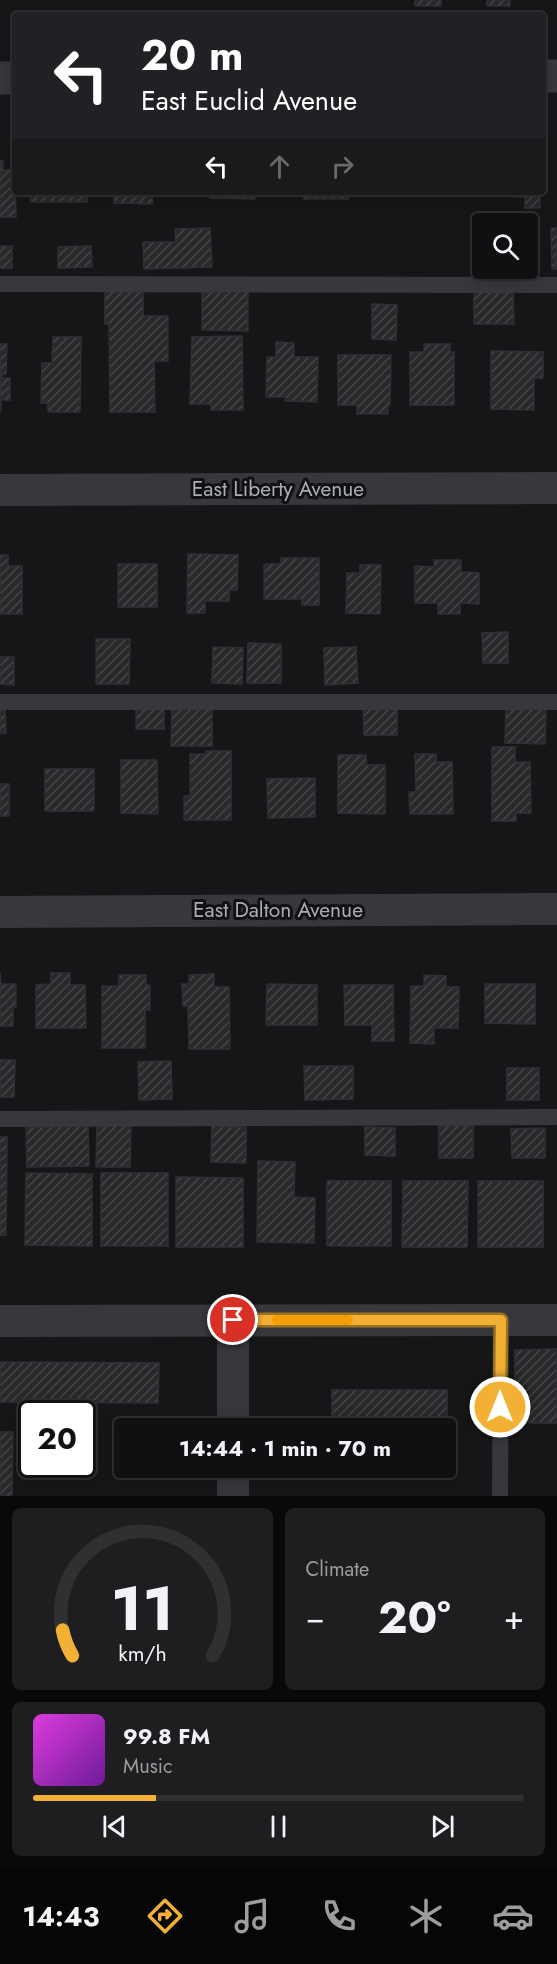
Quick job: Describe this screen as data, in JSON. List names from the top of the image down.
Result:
{
  "streets": {
    "street": ["East Liberty Avenue", "East Dalton Avenue"]
  },
  "page": {
    "turn": ["20 m", "East Euclid Avenue"],
    "limit": "20",
    "trip": "14:44 · 1 min · 70 m",
    "tile": "Climate",
    "heat": ["−", "20°", "+"],
    "song": ["99.8 FM", "Music"],
    "tabs": "14:43",
    "gauge": ["11", "km/h"]
  }
}
